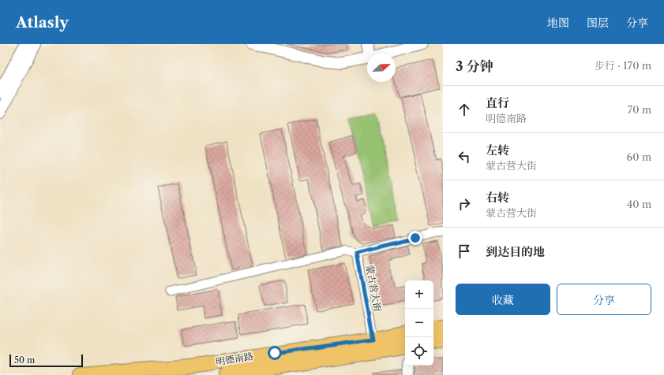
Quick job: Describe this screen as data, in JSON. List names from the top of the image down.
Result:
{
  "streets": {
    "main road": ["明德南路"],
    "street": ["蒙古营大街"]
  },
  "crossings": [
    ["蒙古营大街", "明德南路"]
  ],
  "scale_bar": "50 m",
  "north": "top right",
  "page": {
    "header": "Atlasly",
    "nav": ["地图", "图层", "分享"],
    "heading": ["3 分钟", "步行 · 170 m"],
    "list": [
      ["直行", "明德南路", "70 m"],
      ["左转", "蒙古营大街", "60 m"],
      ["右转", "蒙古营大街", "40 m"],
      "到达目的地"
    ],
    "buttons": ["收藏", "分享"],
    "map_buttons": ["+", "−"],
    "scale": "50 m"
  }
}
